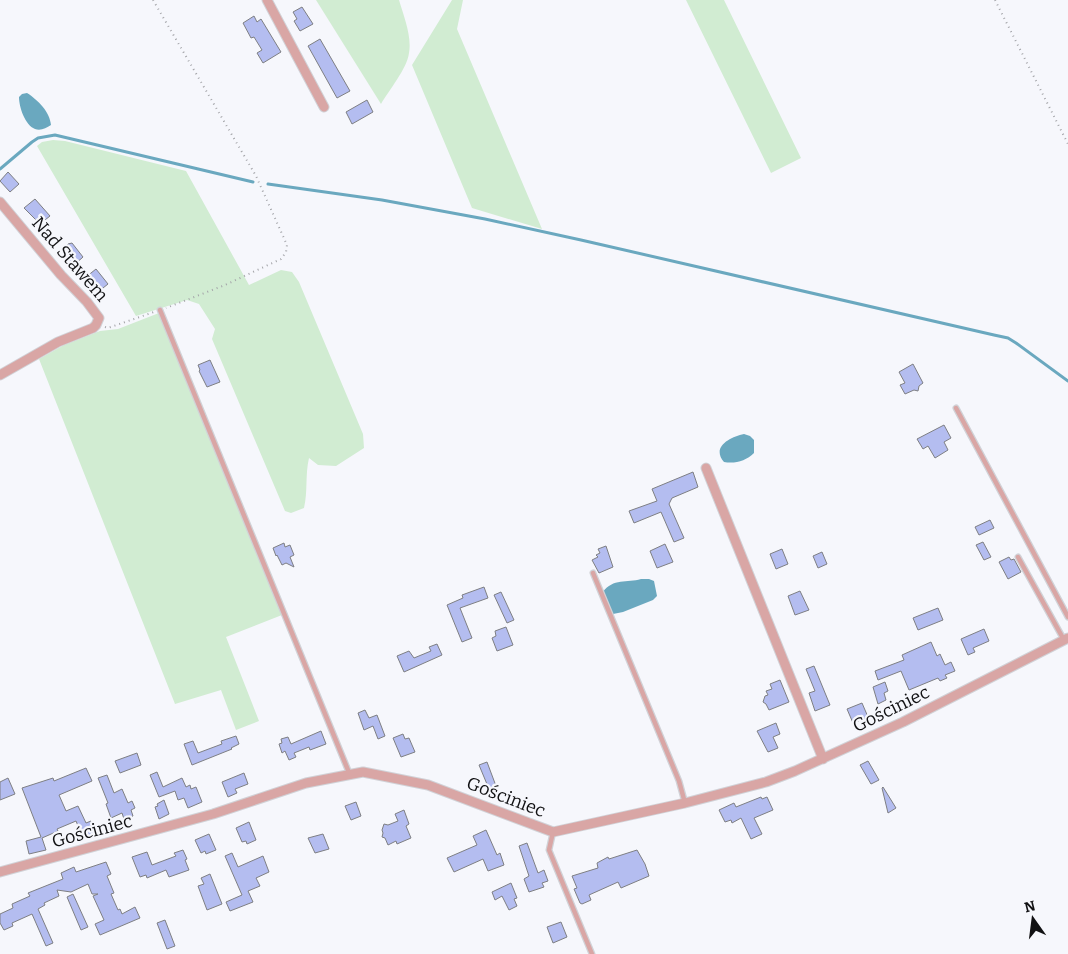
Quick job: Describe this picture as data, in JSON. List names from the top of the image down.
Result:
{
  "streets": {
    "street": ["Nad Stawem", "Gościniec"]
  },
  "north": "top"
}
